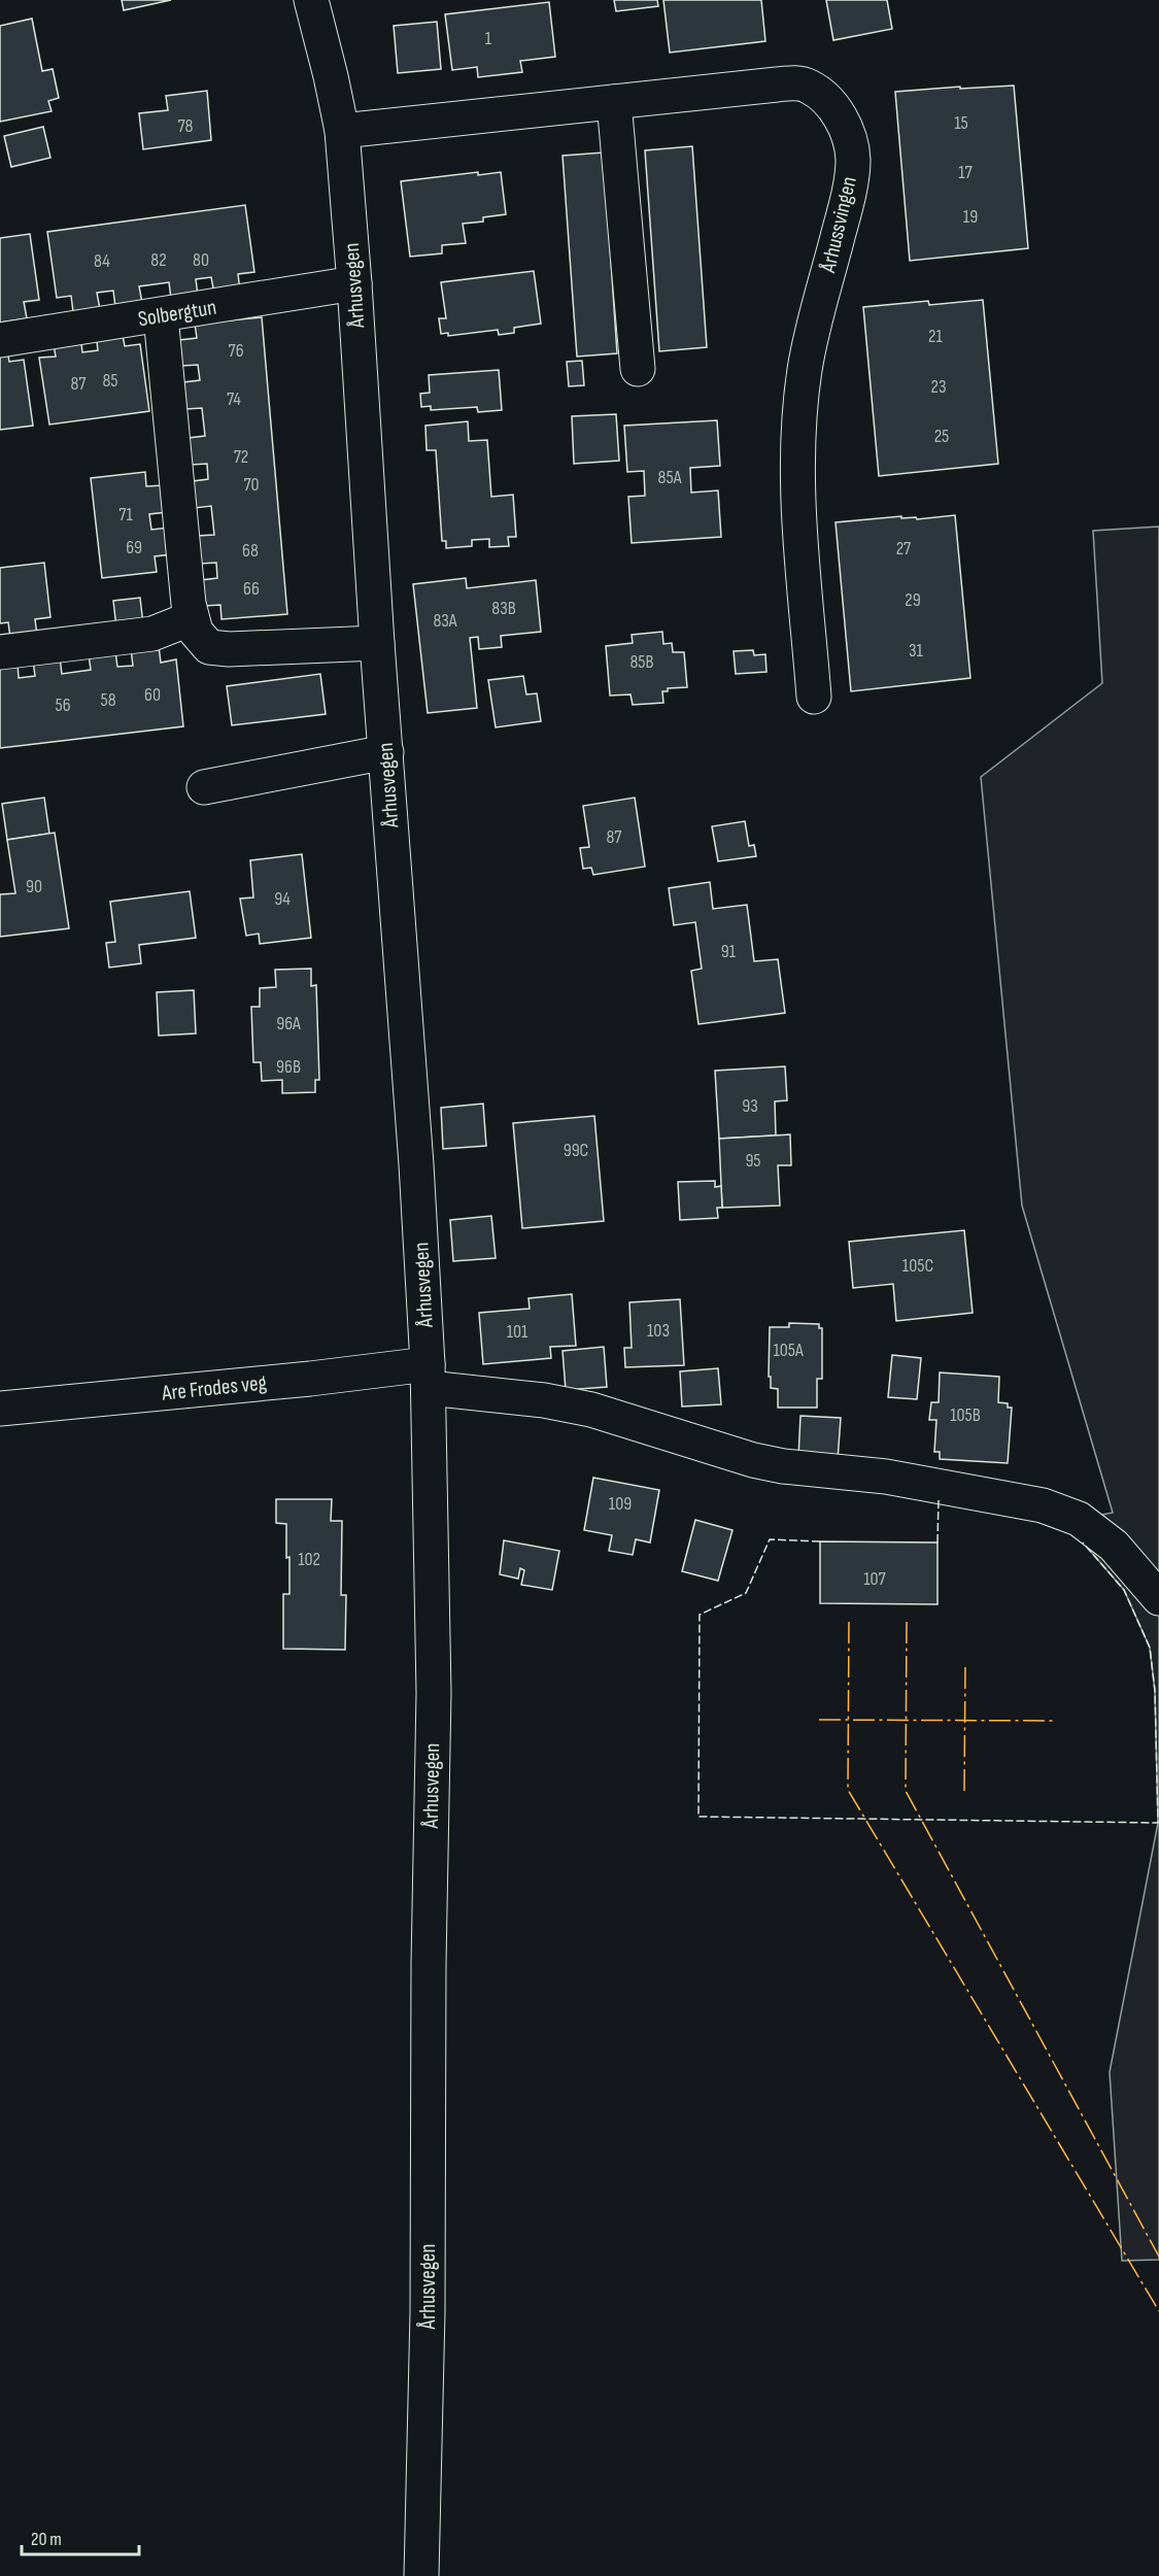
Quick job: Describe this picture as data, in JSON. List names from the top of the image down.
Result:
{
  "streets": {
    "street": [
      "Århussvingen",
      "Århusvegen",
      "Solbergtun",
      "Are Frodes veg"
    ]
  },
  "crossings": [
    ["Århussvingen", "Århusvegen"],
    ["Århusvegen", "Solbergtun"],
    ["Århusvegen", "Are Frodes veg"]
  ],
  "house_numbers": [
    "1",
    "15",
    "78",
    "17",
    "19",
    "82",
    "80",
    "84",
    "21",
    "76",
    "85",
    "87",
    "23",
    "74",
    "25",
    "72",
    "85A",
    "70",
    "71",
    "69",
    "27",
    "68",
    "66",
    "29",
    "83B",
    "83A",
    "31",
    "85B",
    "60",
    "58",
    "56",
    "87",
    "90",
    "94",
    "91",
    "96A",
    "96B",
    "93",
    "99C",
    "95",
    "105C",
    "103",
    "101",
    "105A",
    "105B",
    "109",
    "102",
    "107"
  ],
  "scale_bar": "20 m"
}
